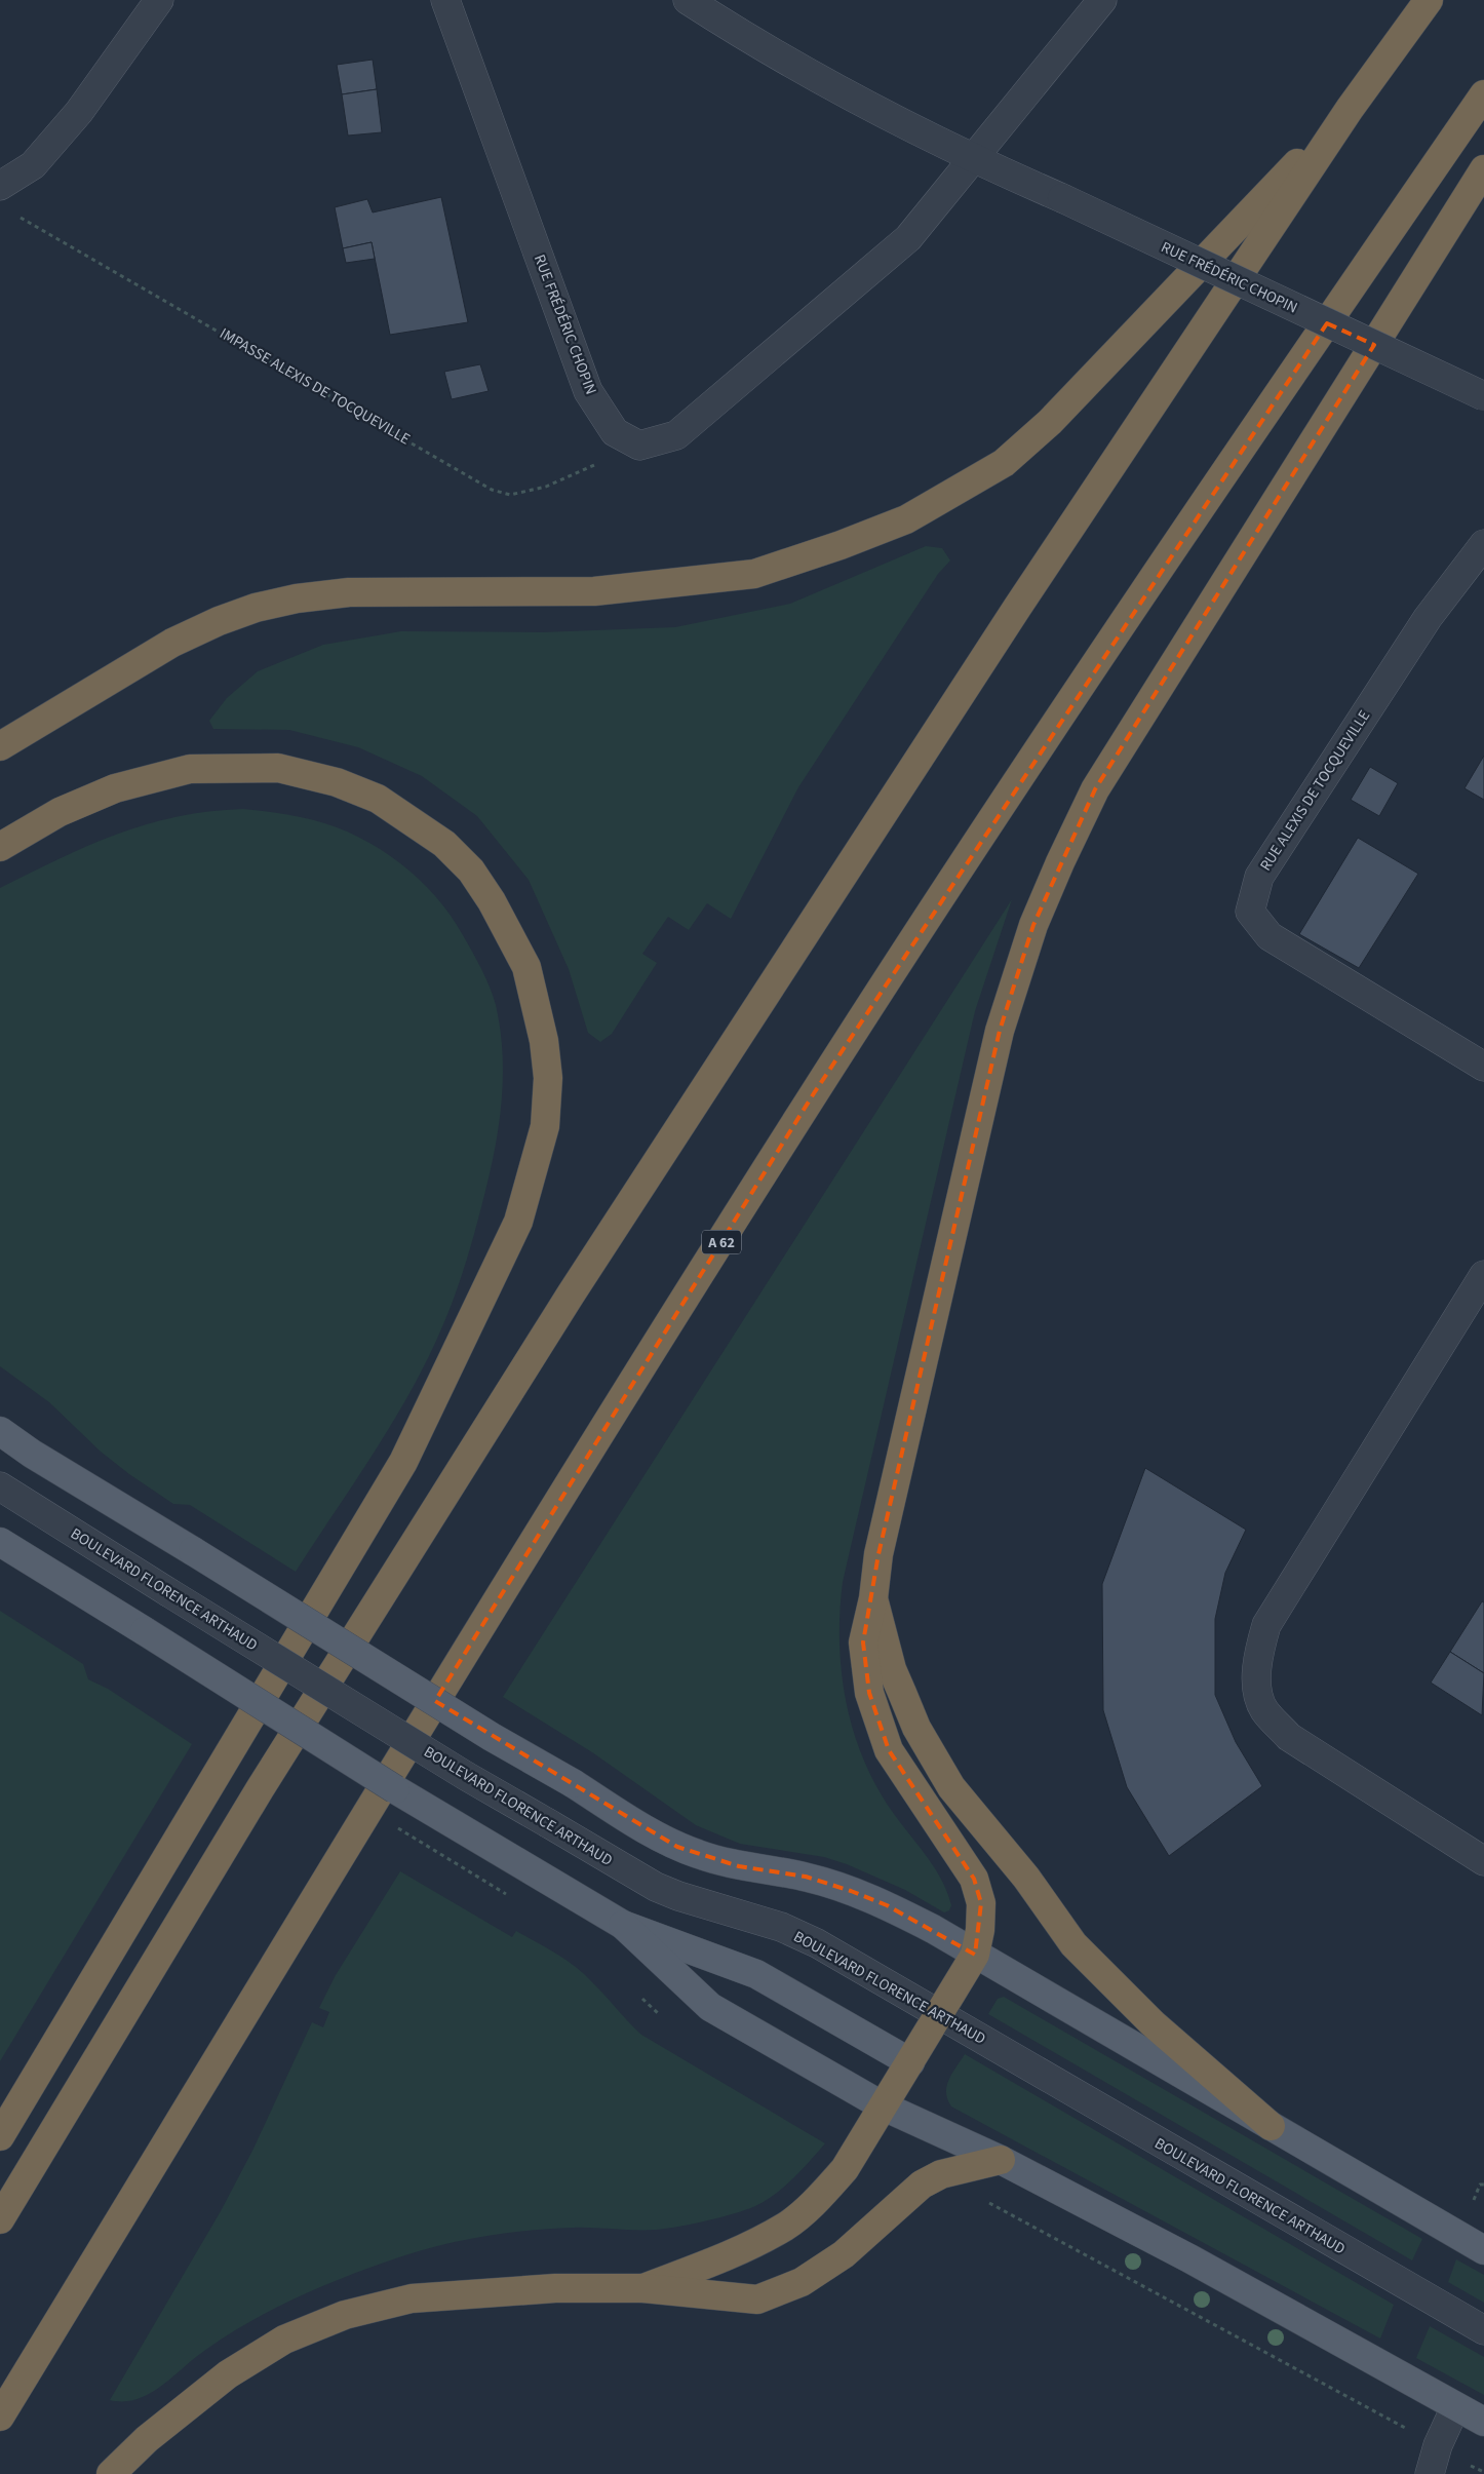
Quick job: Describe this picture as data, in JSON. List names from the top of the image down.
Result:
{
  "streets": {
    "highway": ["A 62"],
    "street": ["RUE FRÉDÉRIC CHOPIN", "RUE ALEXIS DE TOCQUEVILLE", "BOULEVARD FLORENCE ARTHAUD"],
    "path": ["IMPASSE ALEXIS DE TOCQUEVILLE"]
  },
  "crossings": [
    ["RUE FRÉDÉRIC CHOPIN", "IMPASSE ALEXIS DE TOCQUEVILLE"]
  ]
}
